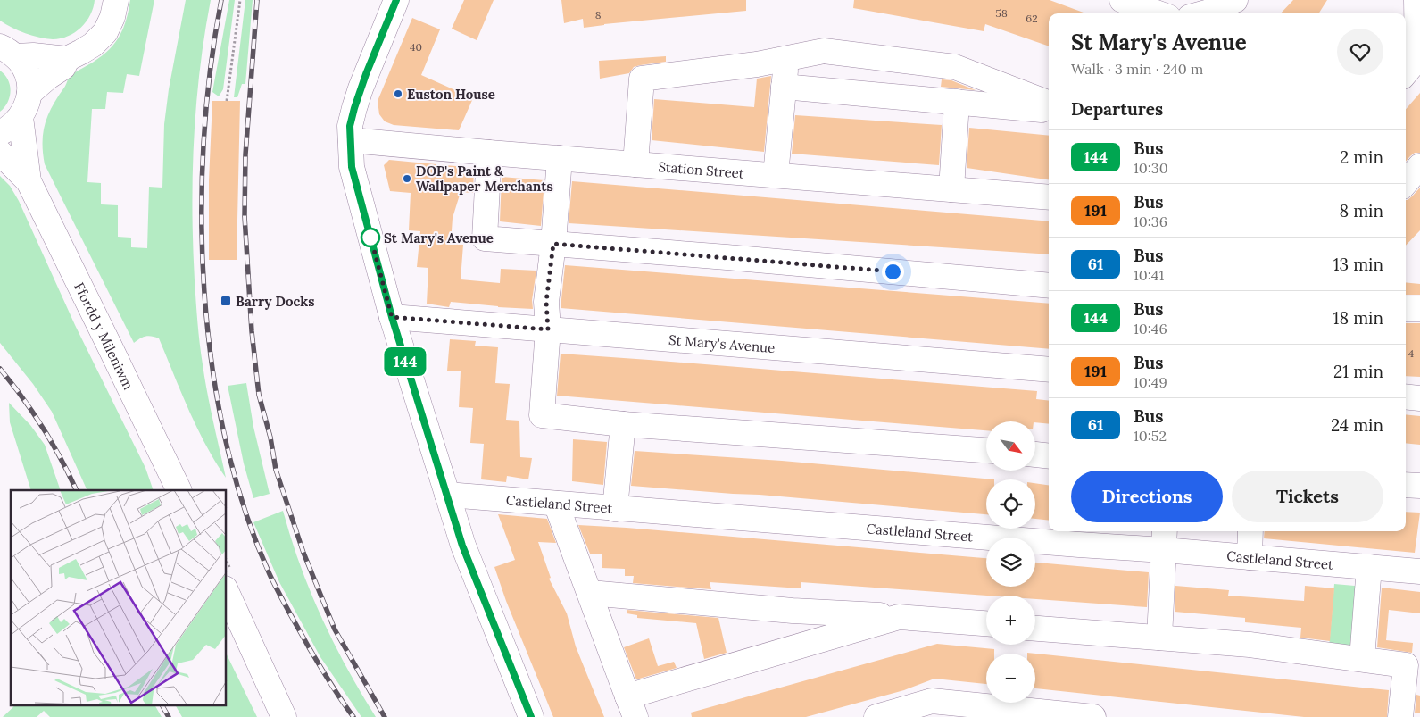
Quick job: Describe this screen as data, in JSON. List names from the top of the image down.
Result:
{
  "streets": {
    "street": [
      "Station Street",
      "Ffordd y Mileniwm",
      "St Mary's Avenue",
      "Castleland Street"
    ]
  },
  "places": {
    "other": ["Euston House", "DOP's Paint & Wallpaper Merchants", "St Mary's Avenue"],
    "transit": ["Barry Docks"]
  },
  "lines": ["bus line 144"],
  "house_numbers": [
    "58",
    "8",
    "62",
    "40",
    "4"
  ],
  "north": "bottom right",
  "page": {
    "on_map": "144",
    "heading": [
      ["St Mary's Avenue", "Walk · 3 min · 240 m"],
      "Departures"
    ],
    "list": [
      {
        "mark": "144",
        "name": "Bus",
        "note": "10:30",
        "value": "2 min"
      },
      {
        "mark": "191",
        "name": "Bus",
        "note": "10:36",
        "value": "8 min"
      },
      {
        "mark": "61",
        "name": "Bus",
        "note": "10:41",
        "value": "13 min"
      },
      {
        "mark": "144",
        "name": "Bus",
        "note": "10:46",
        "value": "18 min"
      },
      {
        "mark": "191",
        "name": "Bus",
        "note": "10:49",
        "value": "21 min"
      },
      {
        "mark": "61",
        "name": "Bus",
        "note": "10:52",
        "value": "24 min"
      }
    ],
    "map_buttons": ["+", "−"],
    "buttons": ["Directions", "Tickets"]
  }
}
